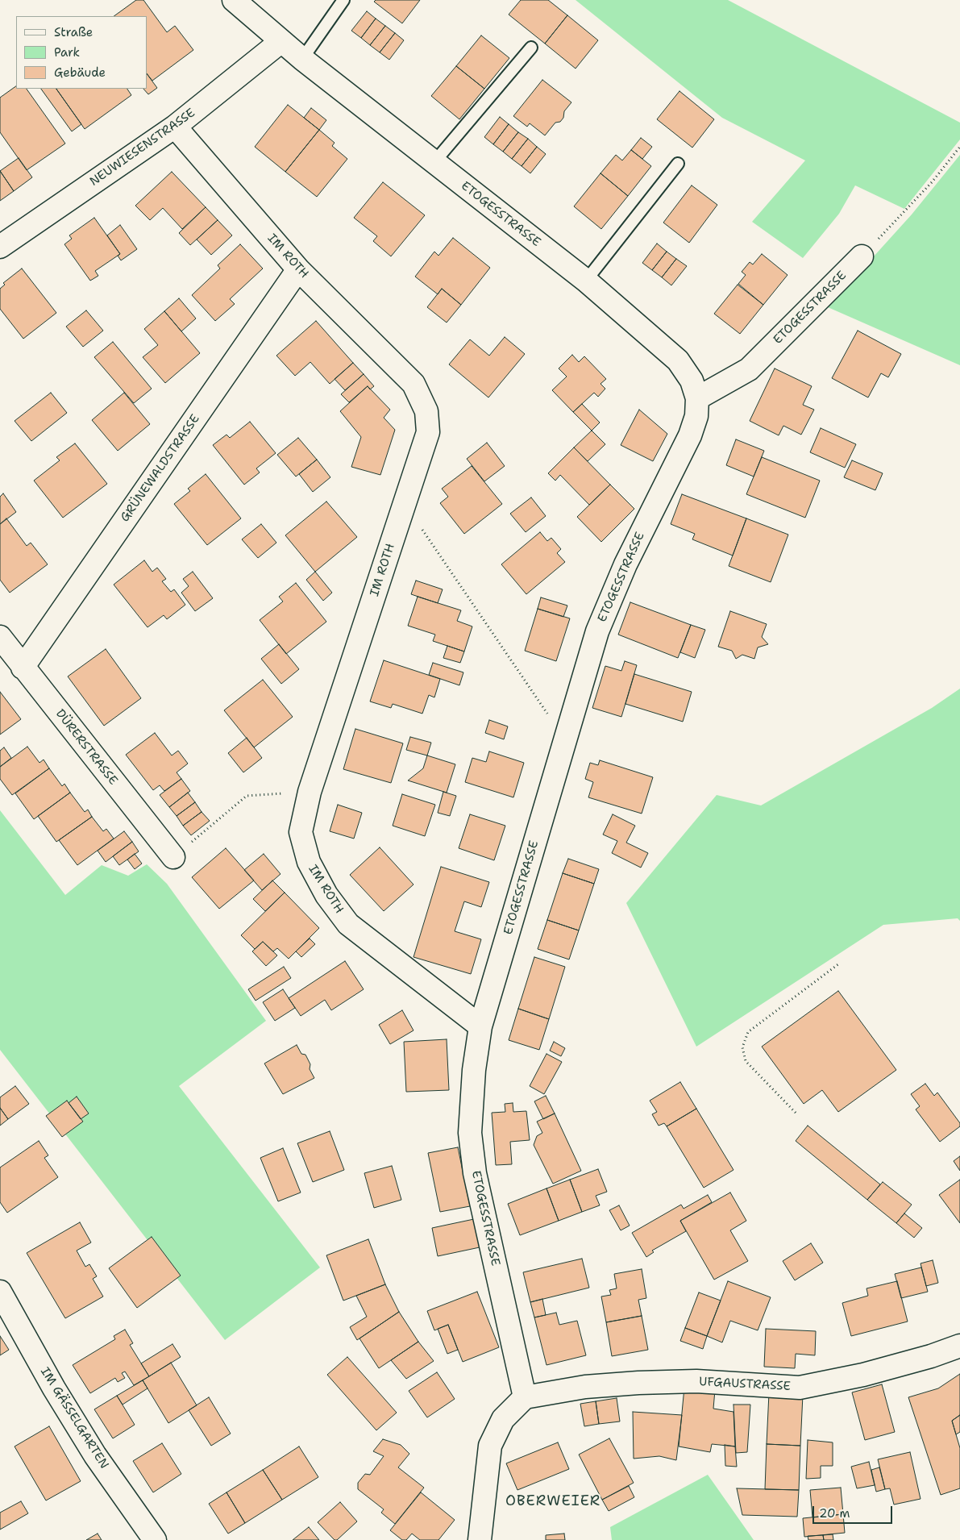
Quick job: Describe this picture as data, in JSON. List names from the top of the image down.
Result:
{
  "streets": {
    "street": [
      "NEUWIESENSTRASSE",
      "ETOGESSTRASSE",
      "IM ROTH",
      "GRÜNEWALDSTRASSE",
      "DÜRERSTRASSE",
      "UFGAUSTRASSE",
      "IM GÄSSELGARTEN"
    ]
  },
  "crossings": [
    ["NEUWIESENSTRASSE", "ETOGESSTRASSE"],
    ["NEUWIESENSTRASSE", "IM ROTH"],
    ["ETOGESSTRASSE", "IM ROTH"],
    ["ETOGESSTRASSE", "UFGAUSTRASSE"],
    ["IM ROTH", "GRÜNEWALDSTRASSE"],
    ["GRÜNEWALDSTRASSE", "DÜRERSTRASSE"]
  ],
  "districts": ["OBERWEIER"],
  "legend": ["Straße", "Park", "Gebäude"],
  "scale_bar": "20 m"
}
